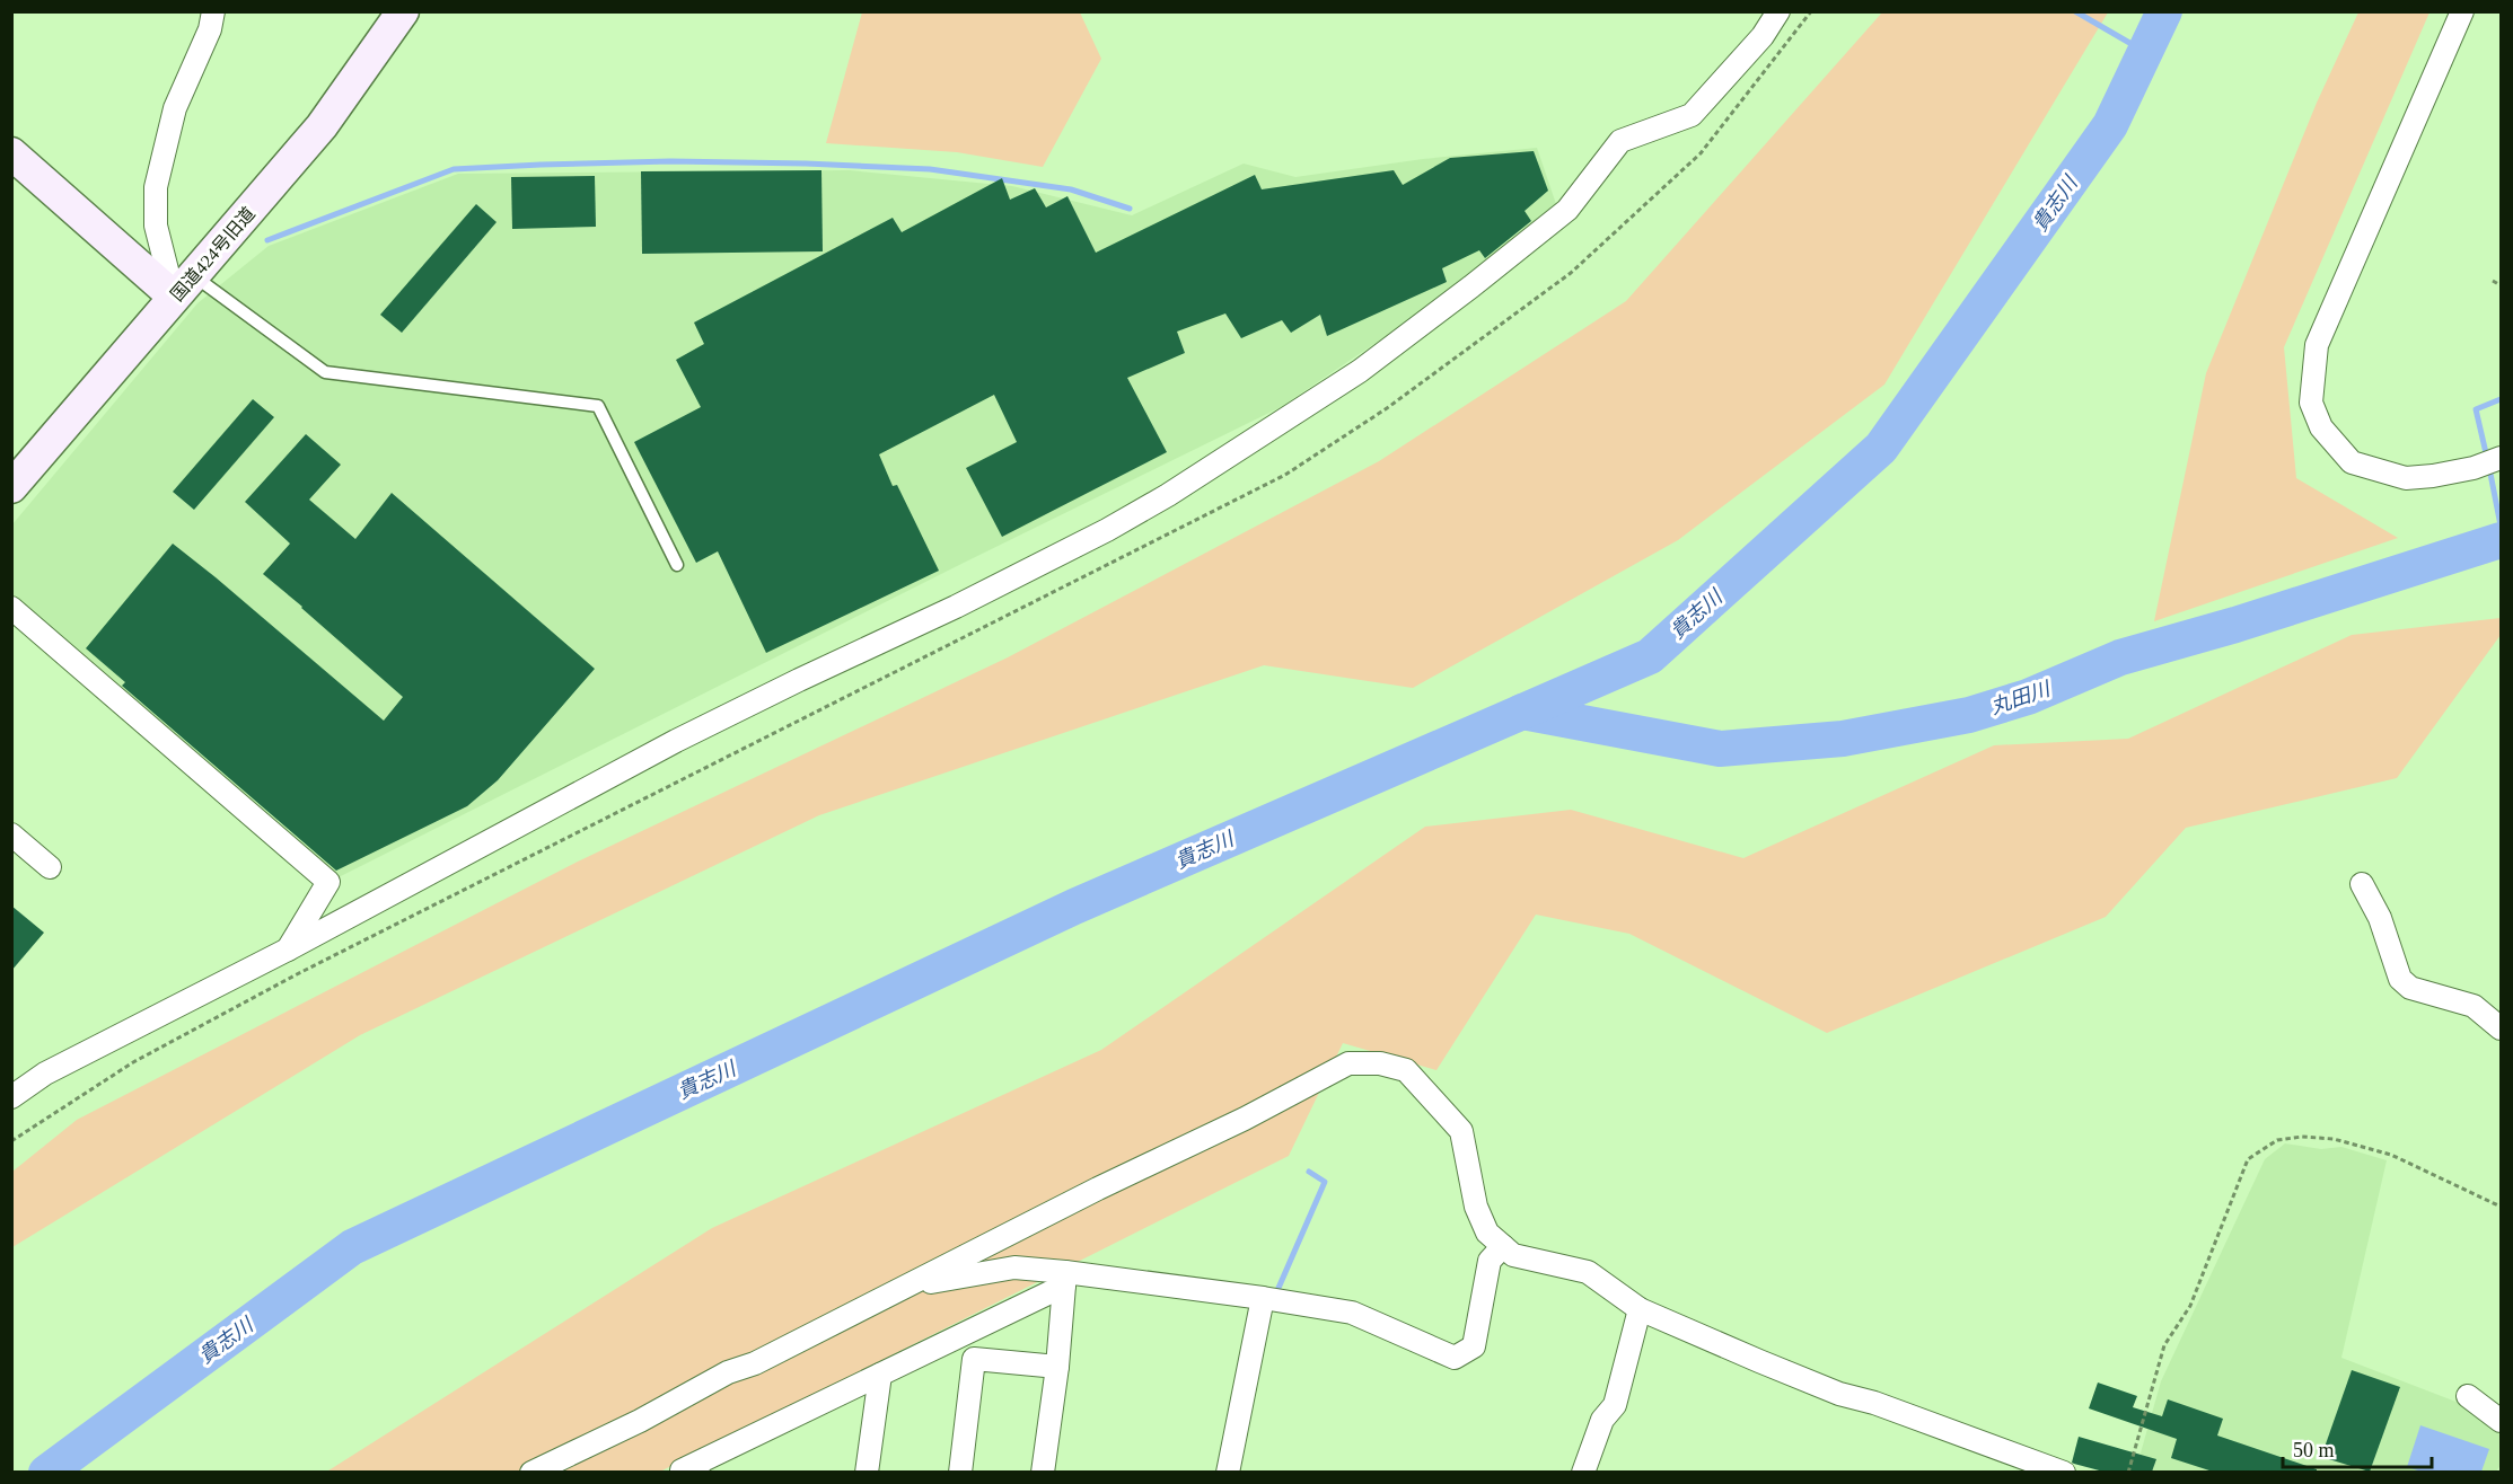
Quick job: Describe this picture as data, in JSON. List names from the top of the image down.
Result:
{
  "streets": {
    "street": ["国道424号旧道"]
  },
  "water": ["貴志川", "丸田川"],
  "scale_bar": "50 m"
}
